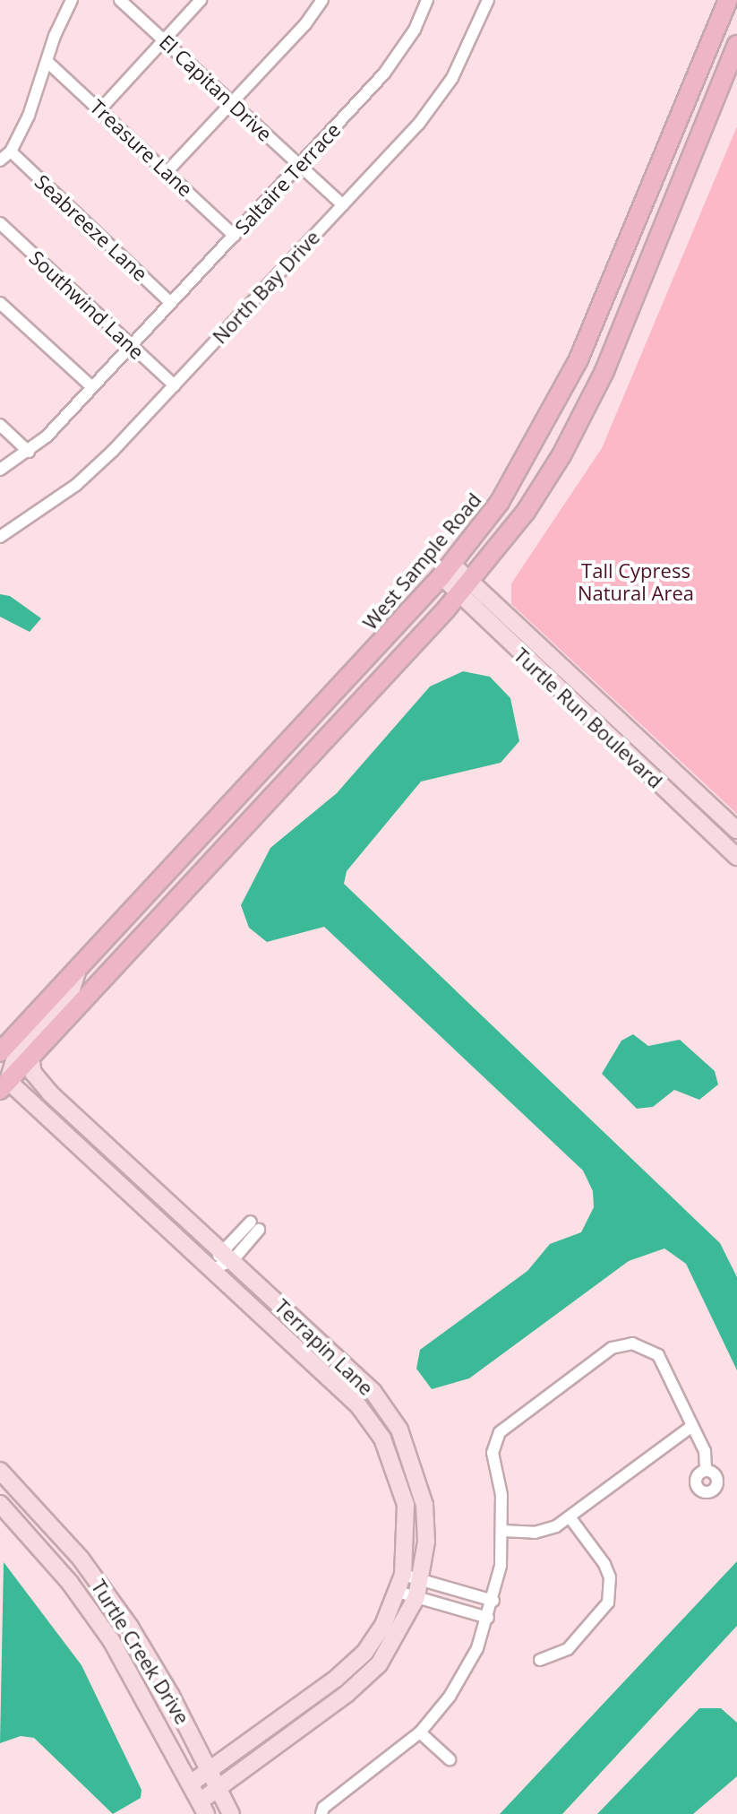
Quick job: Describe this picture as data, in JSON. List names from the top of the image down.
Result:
{
  "streets": {
    "main road": ["West Sample Road"],
    "street": [
      "El Capitan Drive",
      "Treasure Lane",
      "Saltaire Terrace",
      "Seabreeze Lane",
      "North Bay Drive",
      "Southwind Lane",
      "Turtle Run Boulevard",
      "Terrapin Lane",
      "Turtle Creek Drive"
    ]
  },
  "crossings": [
    ["El Capitan Drive", "Saltaire Terrace"],
    ["El Capitan Drive", "North Bay Drive"],
    ["Treasure Lane", "Saltaire Terrace"],
    ["Saltaire Terrace", "Seabreeze Lane"],
    ["Saltaire Terrace", "Southwind Lane"],
    ["North Bay Drive", "Southwind Lane"],
    ["West Sample Road", "Turtle Run Boulevard"],
    ["Terrapin Lane", "Turtle Creek Drive"]
  ],
  "parks": ["Tall Cypress Natural Area"]
}
